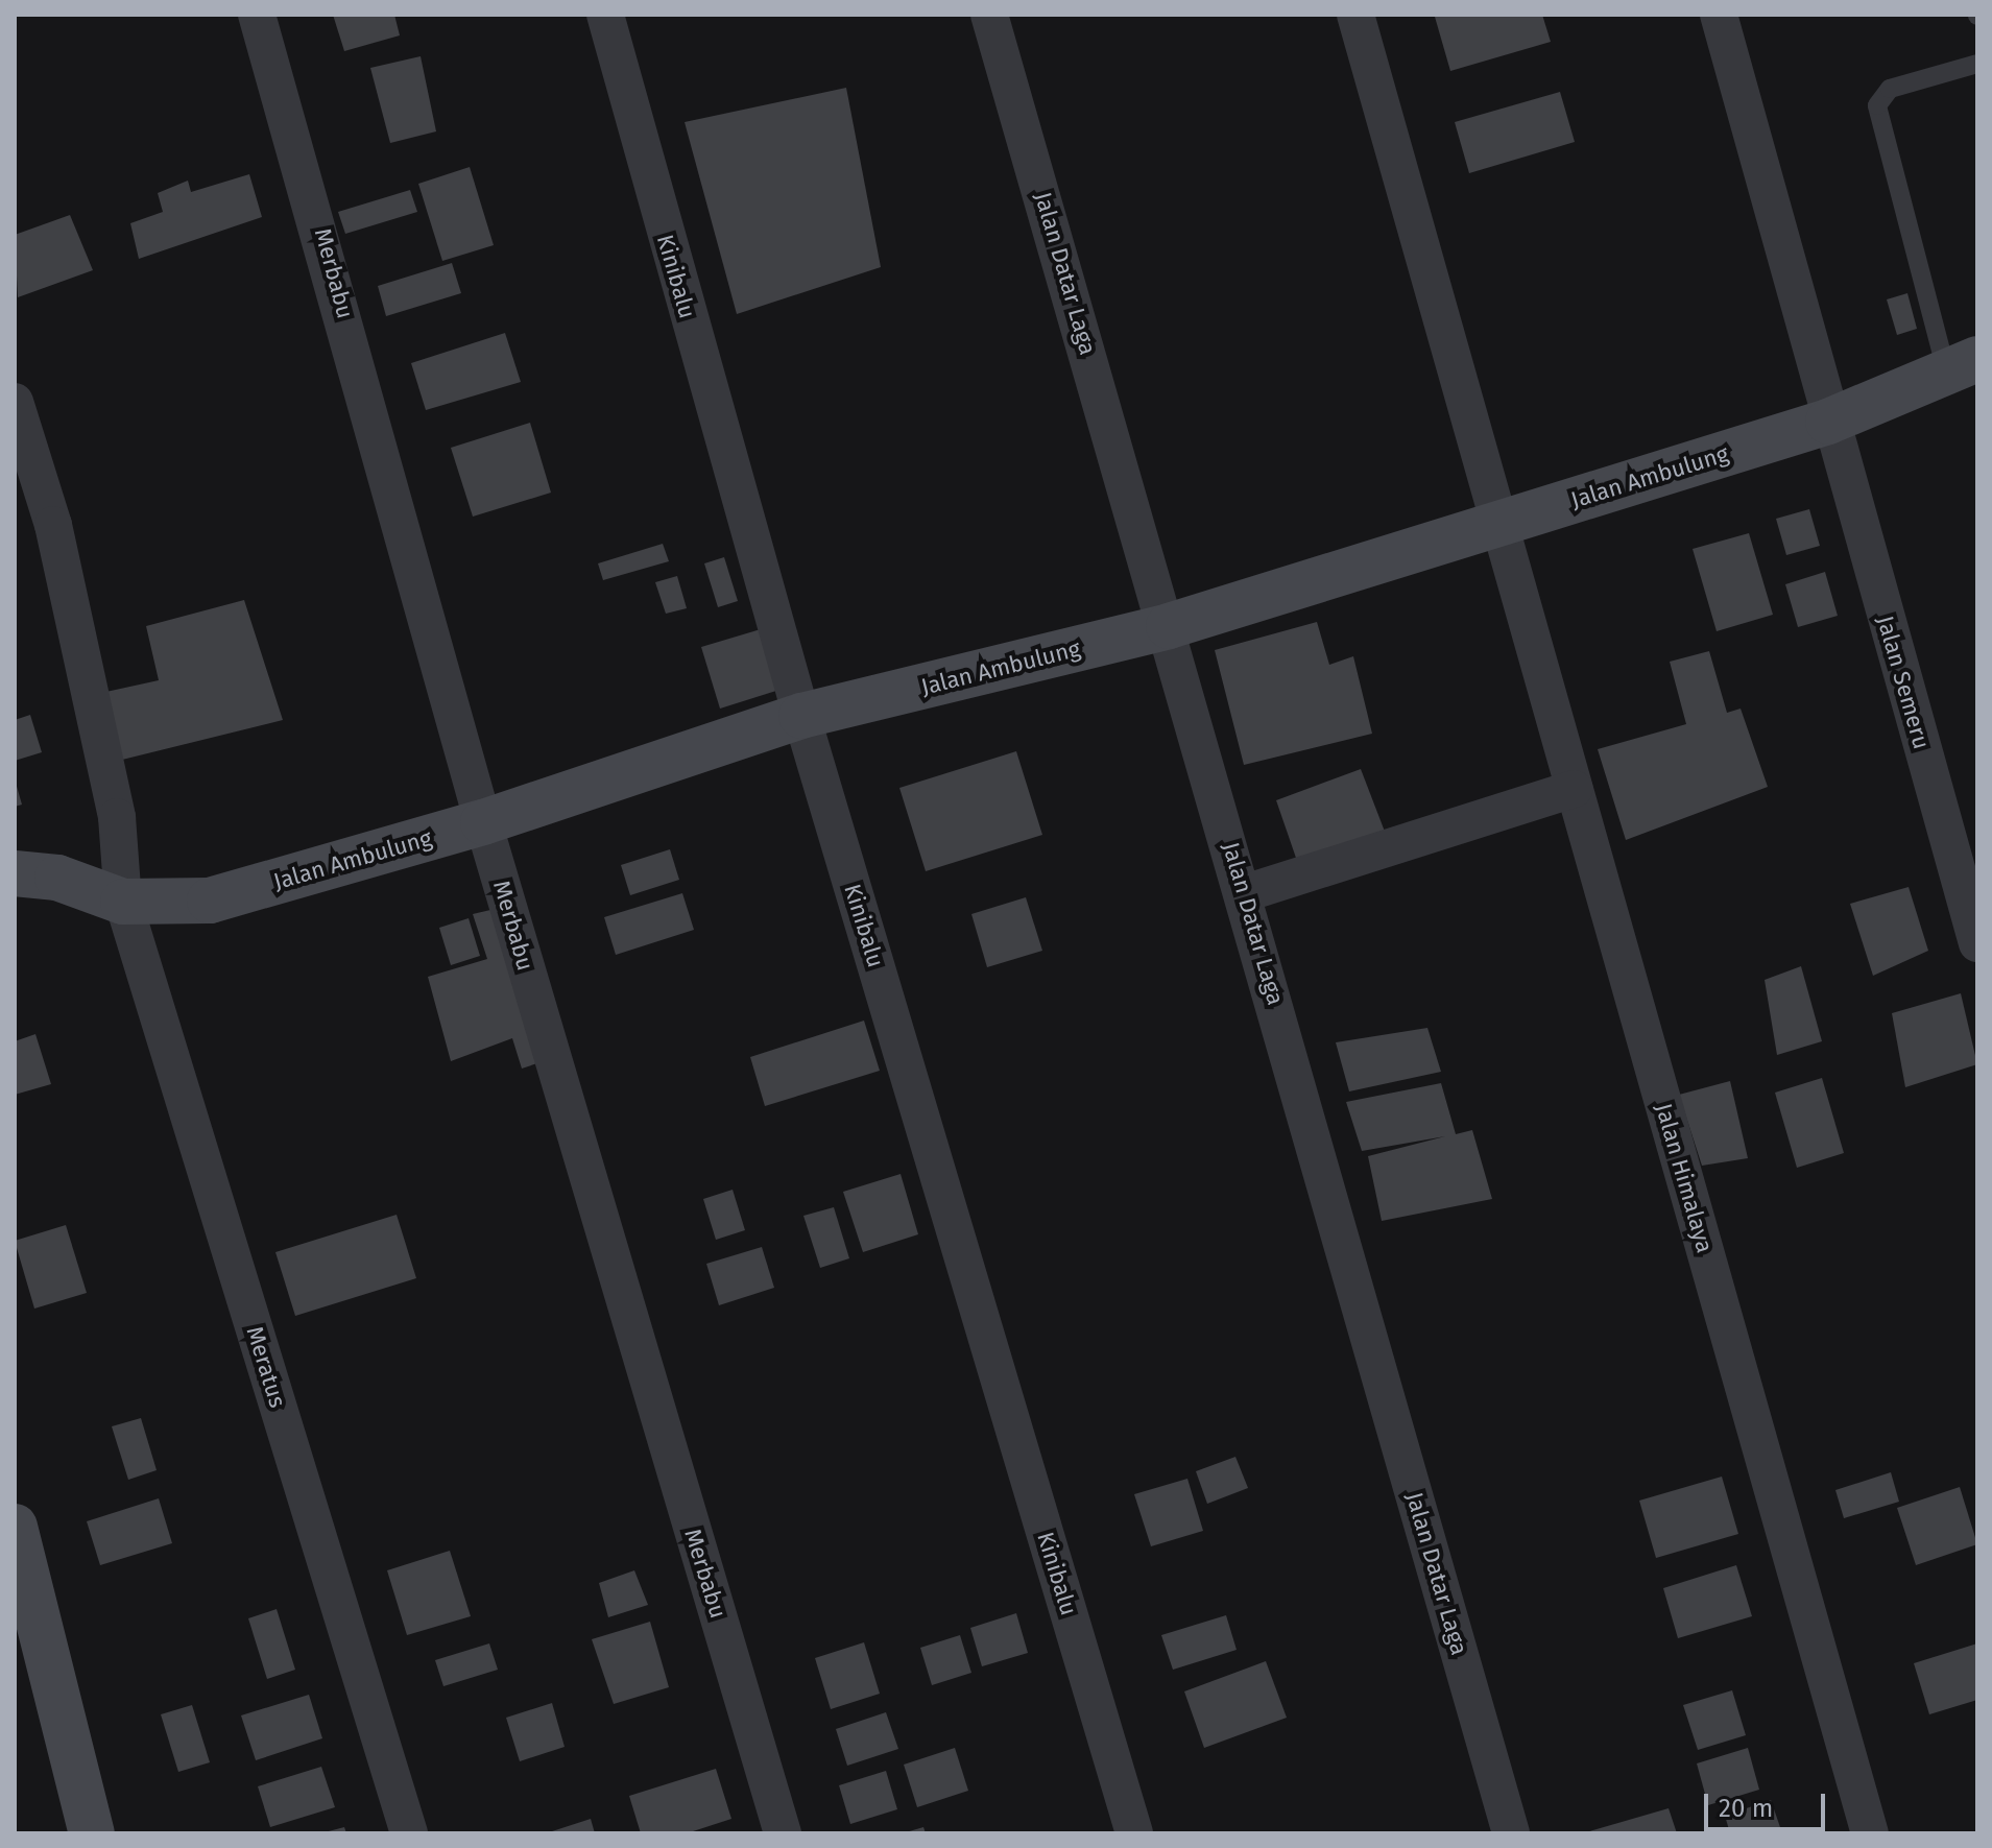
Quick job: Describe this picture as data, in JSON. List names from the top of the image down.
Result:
{
  "streets": {
    "street": [
      "Merbabu",
      "Jalan Datar Laga",
      "Kinibalu",
      "Jalan Ambulung",
      "Jalan Semeru",
      "Jalan Himalaya",
      "Meratus"
    ]
  },
  "crossings": [
    ["Merbabu", "Jalan Ambulung"],
    ["Jalan Datar Laga", "Jalan Ambulung"],
    ["Kinibalu", "Jalan Ambulung"],
    ["Jalan Ambulung", "Jalan Semeru"],
    ["Jalan Ambulung", "Jalan Himalaya"],
    ["Jalan Ambulung", "Meratus"]
  ],
  "scale_bar": "20 m"
}
